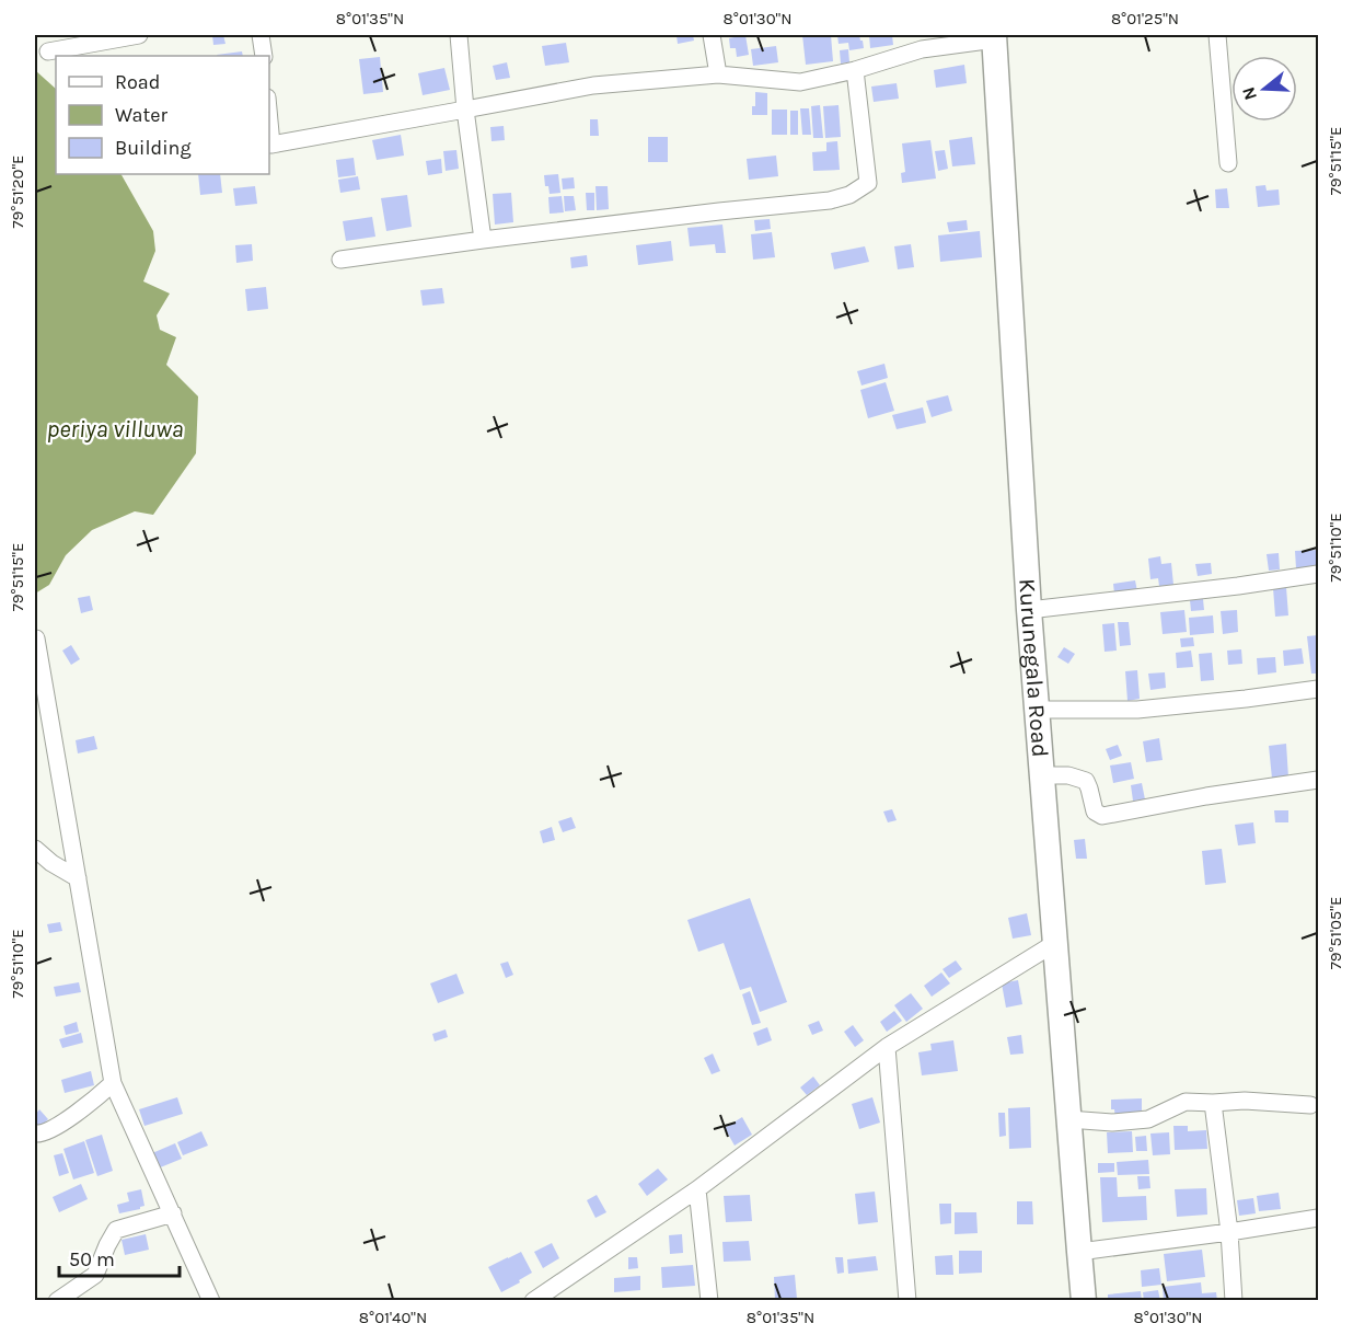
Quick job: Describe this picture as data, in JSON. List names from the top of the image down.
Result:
{
  "streets": {
    "highway": ["Kurunegala Road"]
  },
  "water": ["periya villuwa"],
  "legend": ["Road", "Water", "Building"],
  "scale_bar": "50 m",
  "north": "left",
  "coordinates": [
    "8°01'35\"N",
    "8°01'30\"N",
    "8°01'25\"N",
    "79°51'15\"E",
    "79°51'20\"E",
    "79°51'10\"E",
    "79°51'05\"E",
    "8°01'40\"N"
  ]
}
